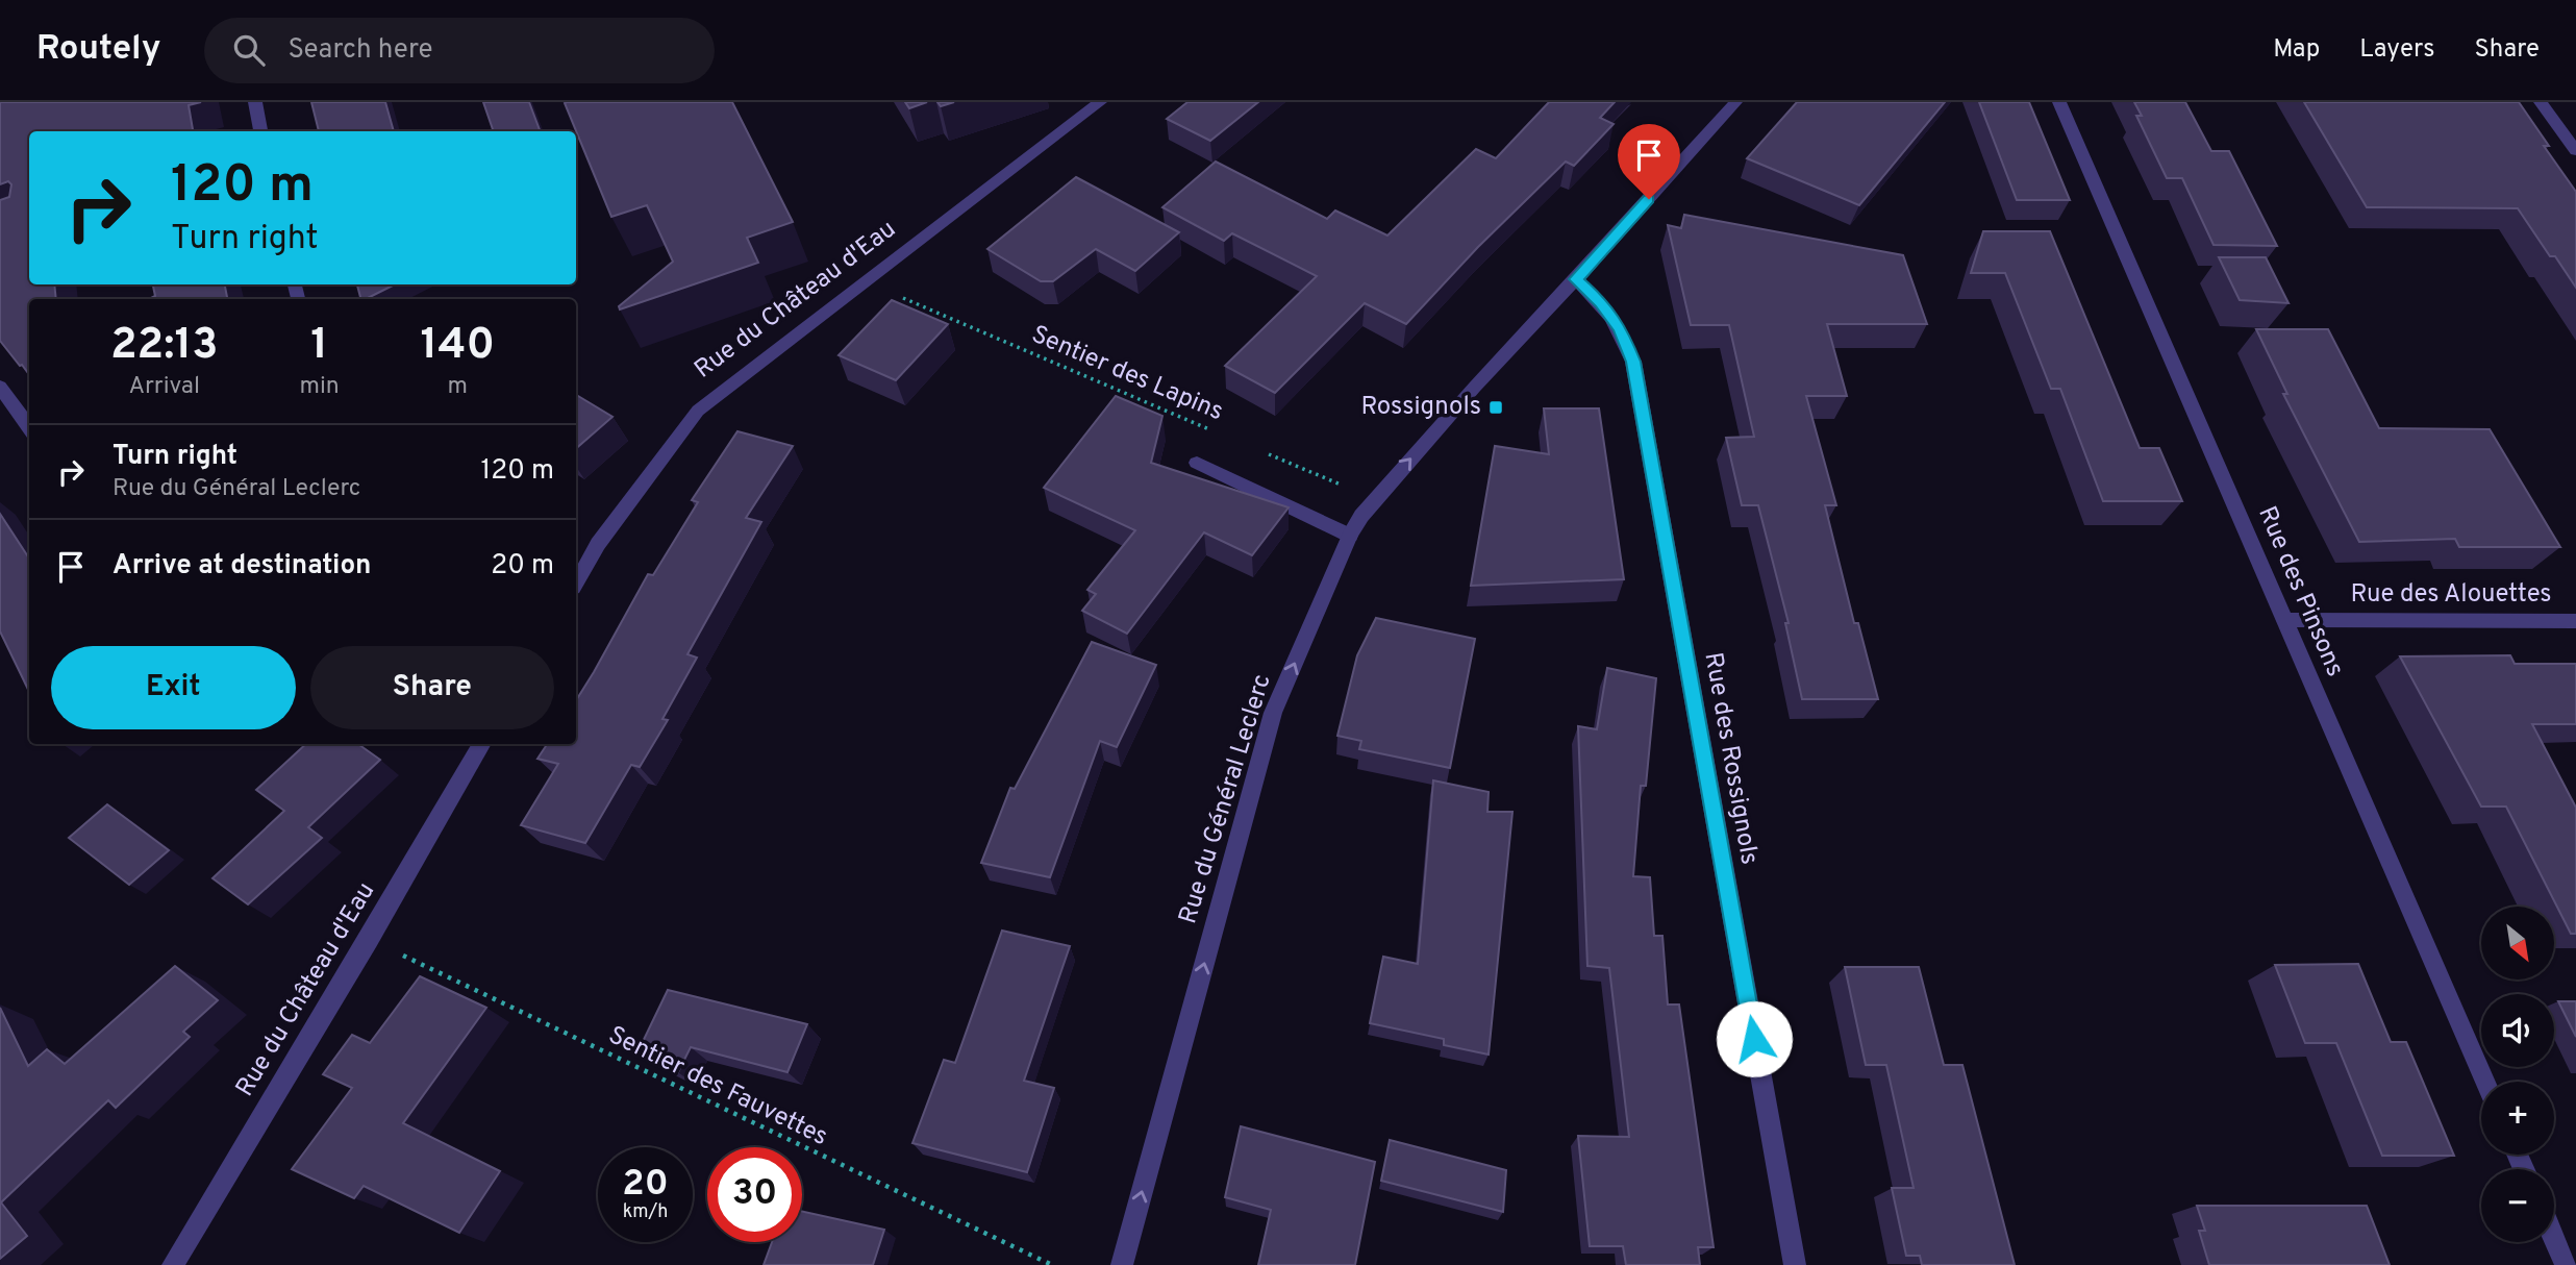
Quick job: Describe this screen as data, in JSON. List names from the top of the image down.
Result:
{
  "streets": {
    "street": [
      "Rue du Château d'Eau",
      "Rue des Pinsons",
      "Rue des Alouettes",
      "Rue des Rossignols",
      "Rue du Général Leclerc"
    ],
    "path": ["Sentier des Lapins", "Sentier des Fauvettes"]
  },
  "crossings": [
    ["Rue du Château d'Eau", "Sentier des Lapins"],
    ["Rue du Château d'Eau", "Sentier des Fauvettes"],
    ["Rue des Pinsons", "Rue des Alouettes"],
    ["Rue des Rossignols", "Rue du Général Leclerc"]
  ],
  "one_way": ["Rue du Général Leclerc"],
  "places": {
    "transit": ["Rossignols"]
  },
  "north": "bottom right",
  "page": {
    "header": "Routely",
    "search": "Search here",
    "nav": ["Map", "Layers", "Share"],
    "turn": ["120 m", "Turn right"],
    "eta": [
      "22:13",
      "Arrival",
      "1",
      "min",
      "140",
      "m"
    ],
    "list": [
      {
        "name": "Turn right",
        "note": "Rue du Général Leclerc",
        "value": "120 m"
      },
      {
        "name": "Arrive at destination",
        "value": "20 m"
      }
    ],
    "buttons": ["Exit", "Share"],
    "map_buttons": ["+", "−"],
    "speed": "20 km/h",
    "limit": "30"
  }
}
